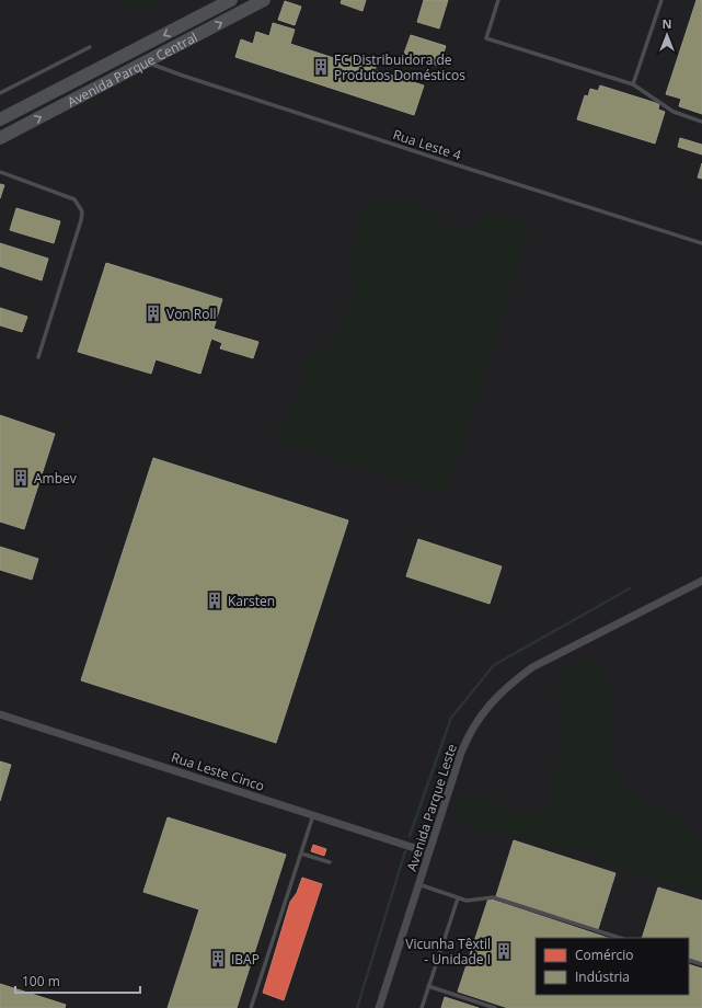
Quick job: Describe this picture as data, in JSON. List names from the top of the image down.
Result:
{
  "streets": {
    "main road": ["Avenida Parque Central"],
    "street": ["Rua Leste Cinco", "Avenida Parque Leste"],
    "lane": ["Rua Leste 4"]
  },
  "crossings": [
    ["Avenida Parque Central", "Rua Leste 4"],
    ["Rua Leste Cinco", "Avenida Parque Leste"]
  ],
  "places": {
    "building": [
      "FC Distribuidora de Produtos Domésticos",
      "Von Roll",
      "Ambev",
      "Karsten",
      "Vicunha Têxtil - Unidade I",
      "IBAP"
    ]
  },
  "legend": ["Comércio", "Indústria"],
  "scale_bar": "100 m",
  "north": "top"
}
